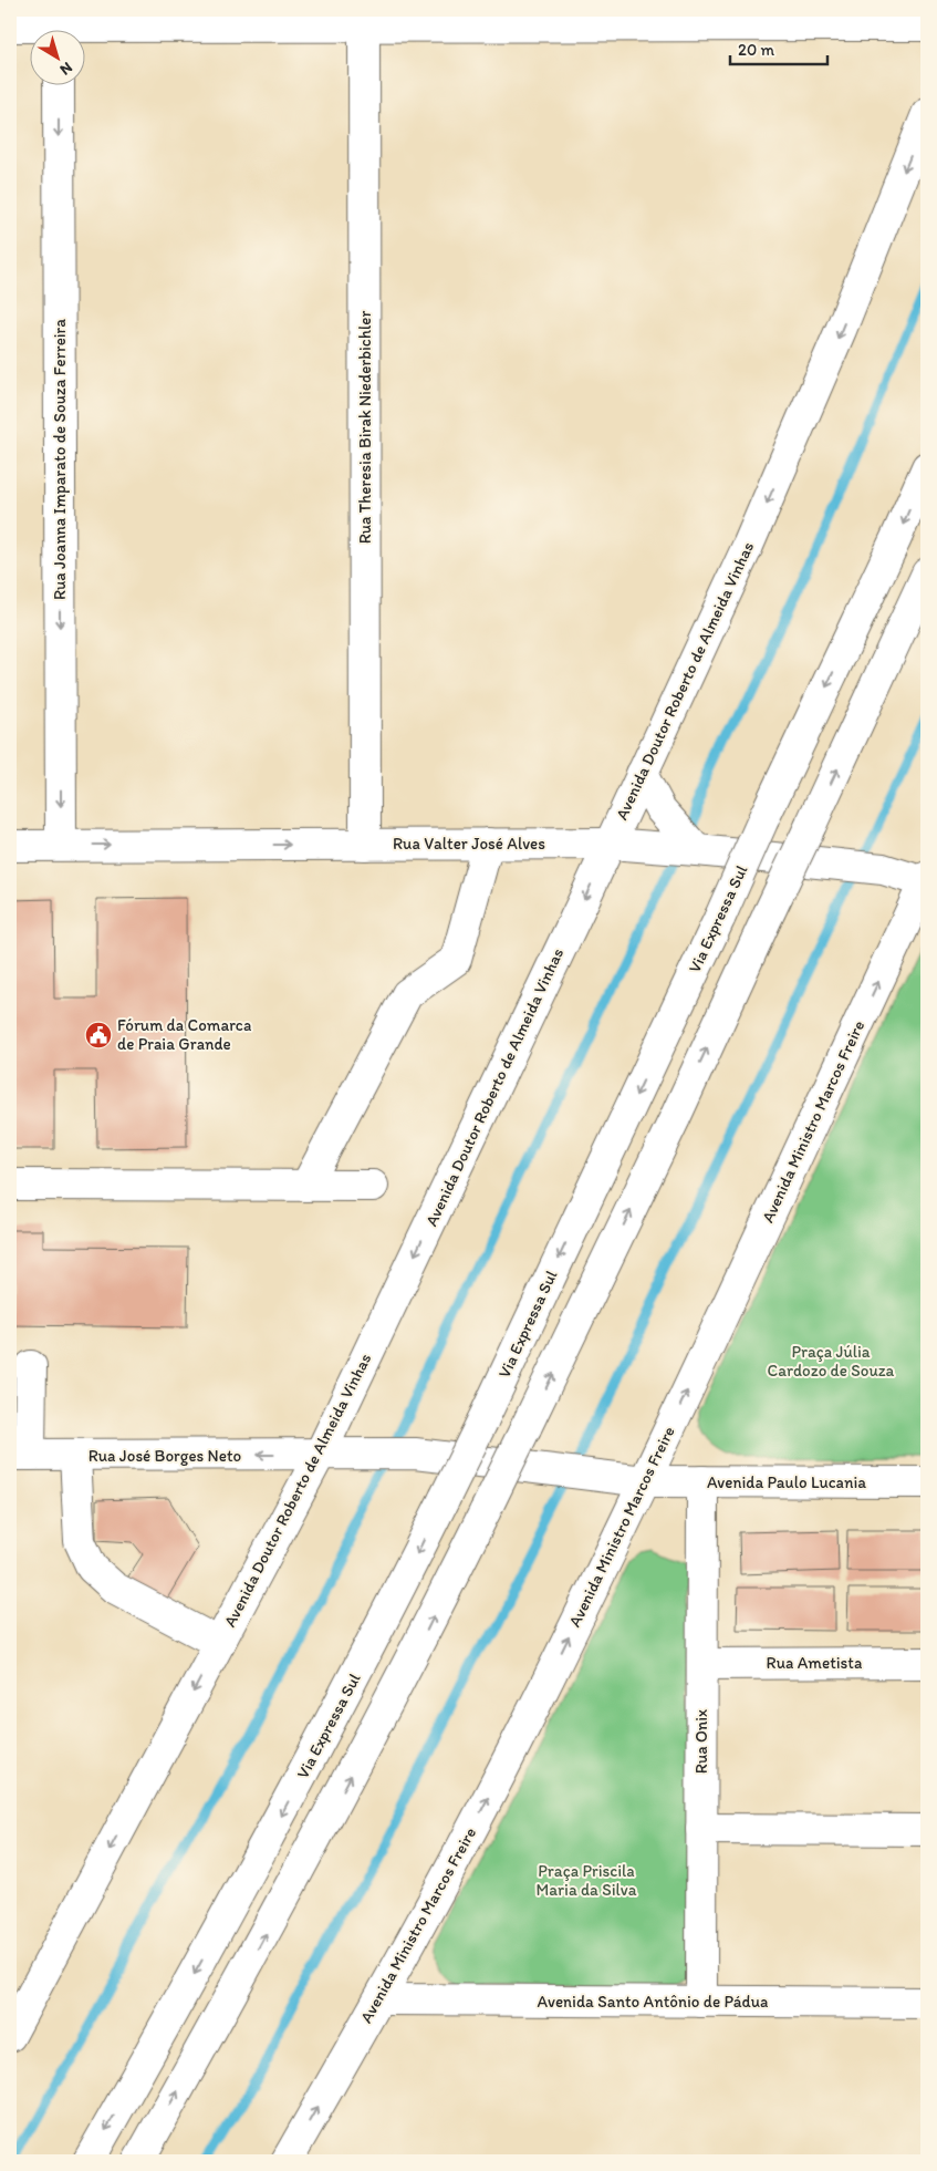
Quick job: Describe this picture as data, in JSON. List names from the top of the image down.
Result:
{
  "streets": {
    "main road": [
      "Rua Theresia Birak Niederbichler",
      "Rua Joanna Imparato de Souza Ferreira",
      "Avenida Doutor Roberto de Almeida Vinhas",
      "Rua Valter José Alves",
      "Via Expressa Sul",
      "Avenida Ministro Marcos Freire",
      "Rua José Borges Neto",
      "Avenida Paulo Lucania",
      "Rua Ametista",
      "Rua Onix",
      "Avenida Santo Antônio de Pádua"
    ]
  },
  "crossings": [
    ["Rua Theresia Birak Niederbichler", "Rua Valter José Alves"],
    ["Rua Joanna Imparato de Souza Ferreira", "Rua Valter José Alves"],
    ["Avenida Doutor Roberto de Almeida Vinhas", "Rua Valter José Alves"],
    ["Avenida Doutor Roberto de Almeida Vinhas", "Rua José Borges Neto"],
    ["Rua Valter José Alves", "Avenida Ministro Marcos Freire"],
    ["Avenida Ministro Marcos Freire", "Avenida Paulo Lucania"],
    ["Avenida Ministro Marcos Freire", "Avenida Santo Antônio de Pádua"],
    ["Rua José Borges Neto", "Avenida Paulo Lucania"],
    ["Avenida Paulo Lucania", "Rua Onix"],
    ["Rua Ametista", "Rua Onix"],
    ["Rua Onix", "Avenida Santo Antônio de Pádua"]
  ],
  "one_way": ["Rua Joanna Imparato de Souza Ferreira"],
  "parks": ["Praça Júlia Cardozo de Souza", "Praça Priscila Maria da Silva"],
  "places": {
    "public building": ["Fórum da Comarca de Praia Grande"]
  },
  "scale_bar": "20 m",
  "north": "bottom right"
}
